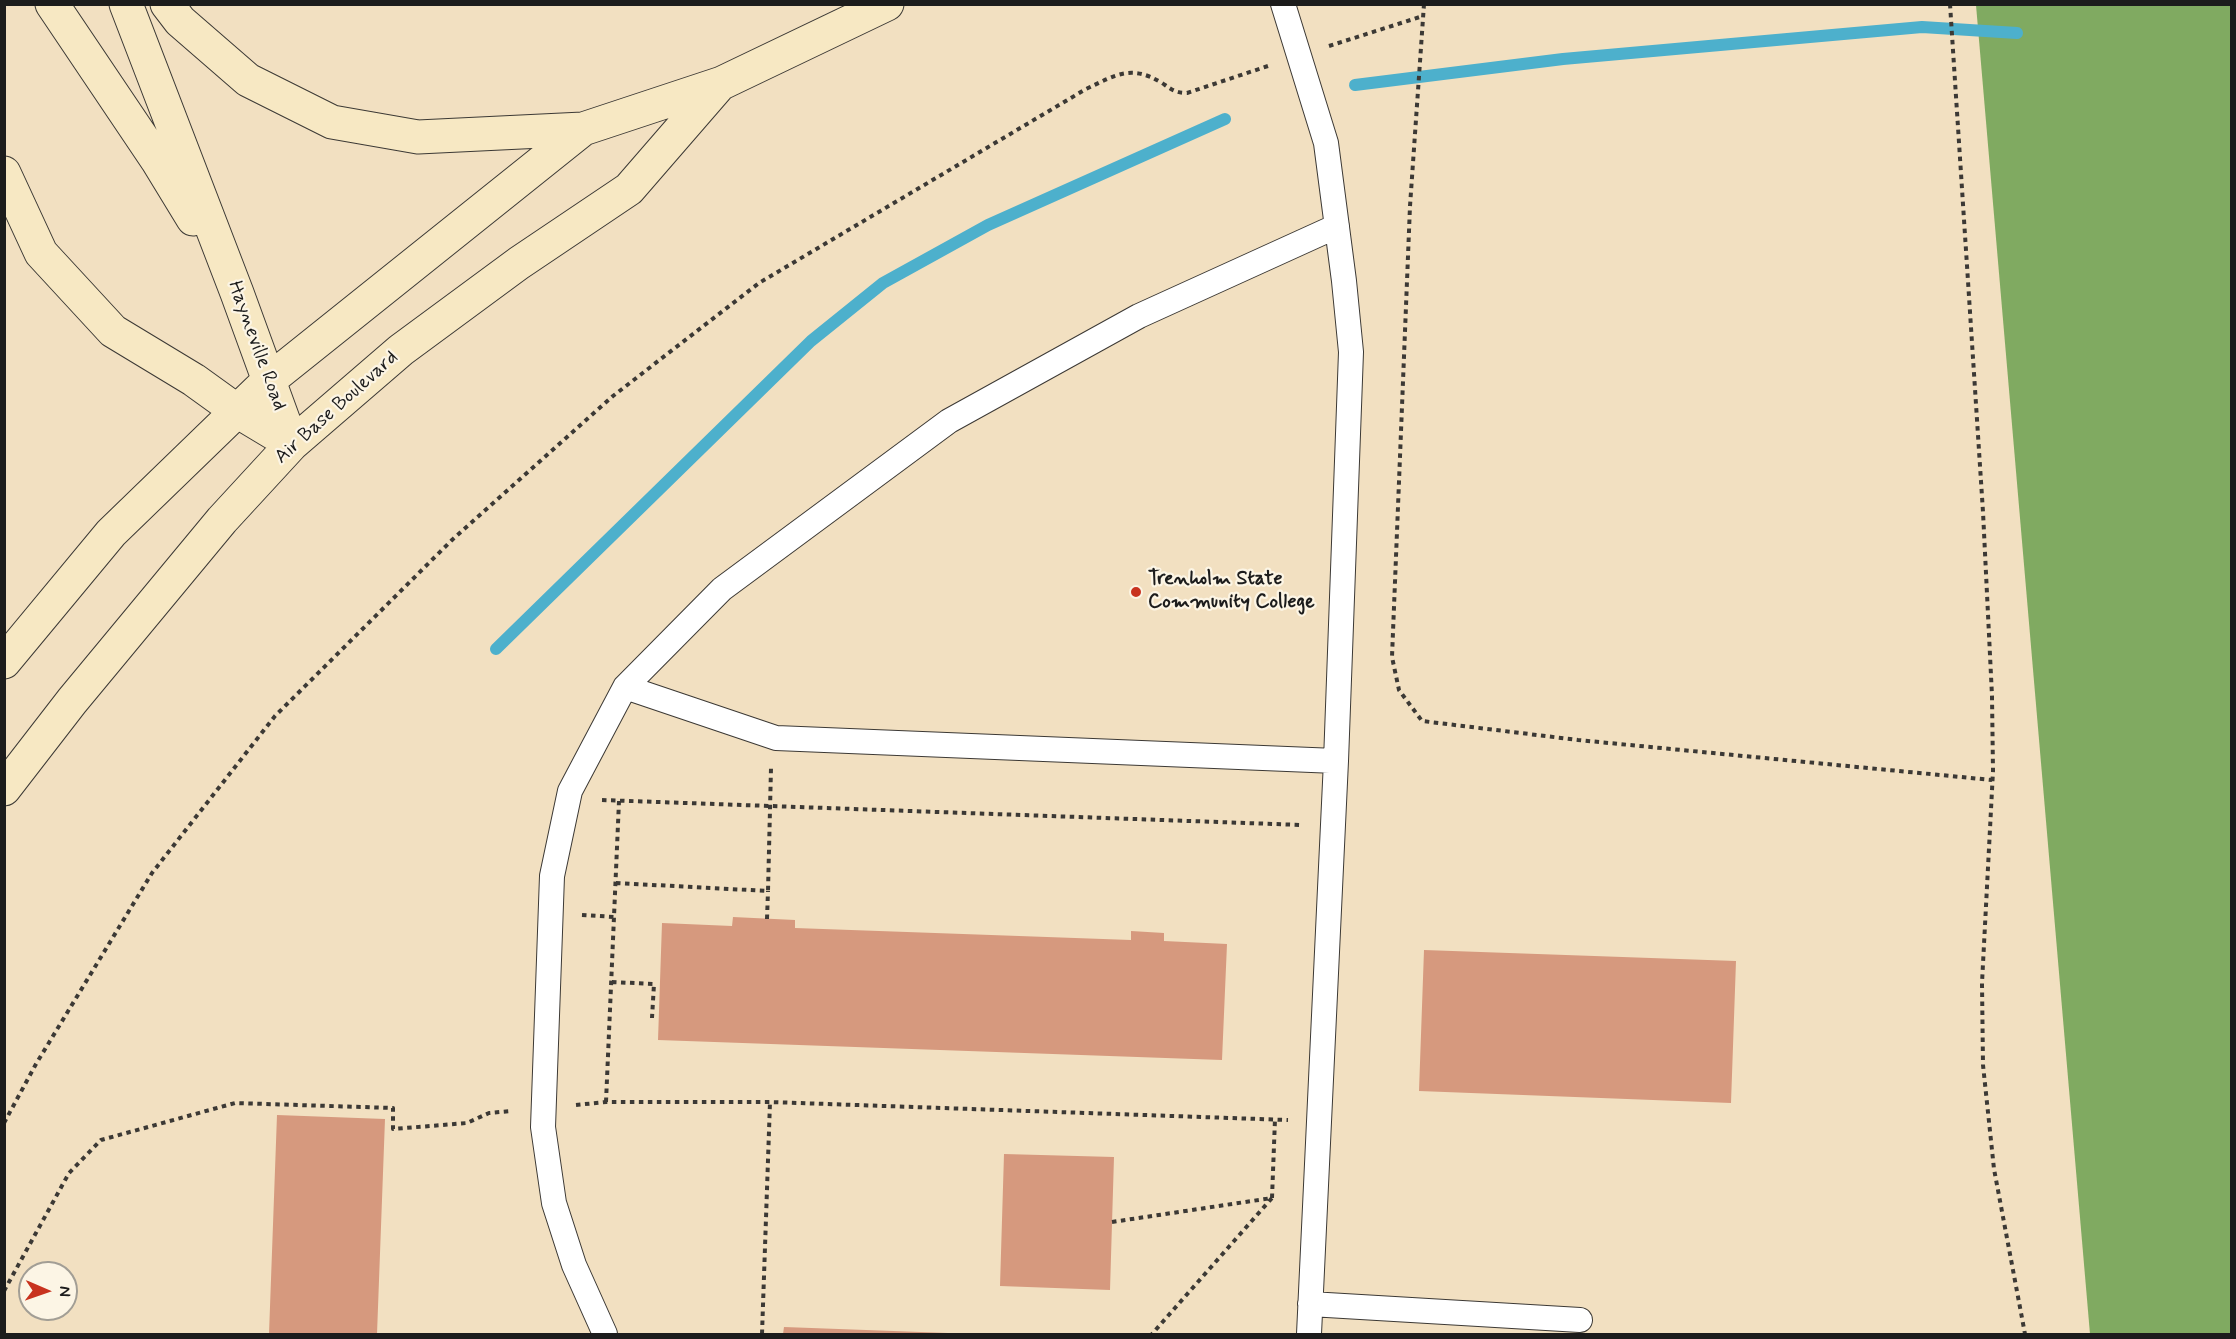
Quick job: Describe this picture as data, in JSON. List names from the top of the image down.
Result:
{
  "streets": {
    "street": ["Hayneville Road", "Air Base Boulevard"]
  },
  "crossings": [
    ["Hayneville Road", "Air Base Boulevard"]
  ],
  "places": ["Trenholm State Community College"],
  "north": "right"
}
